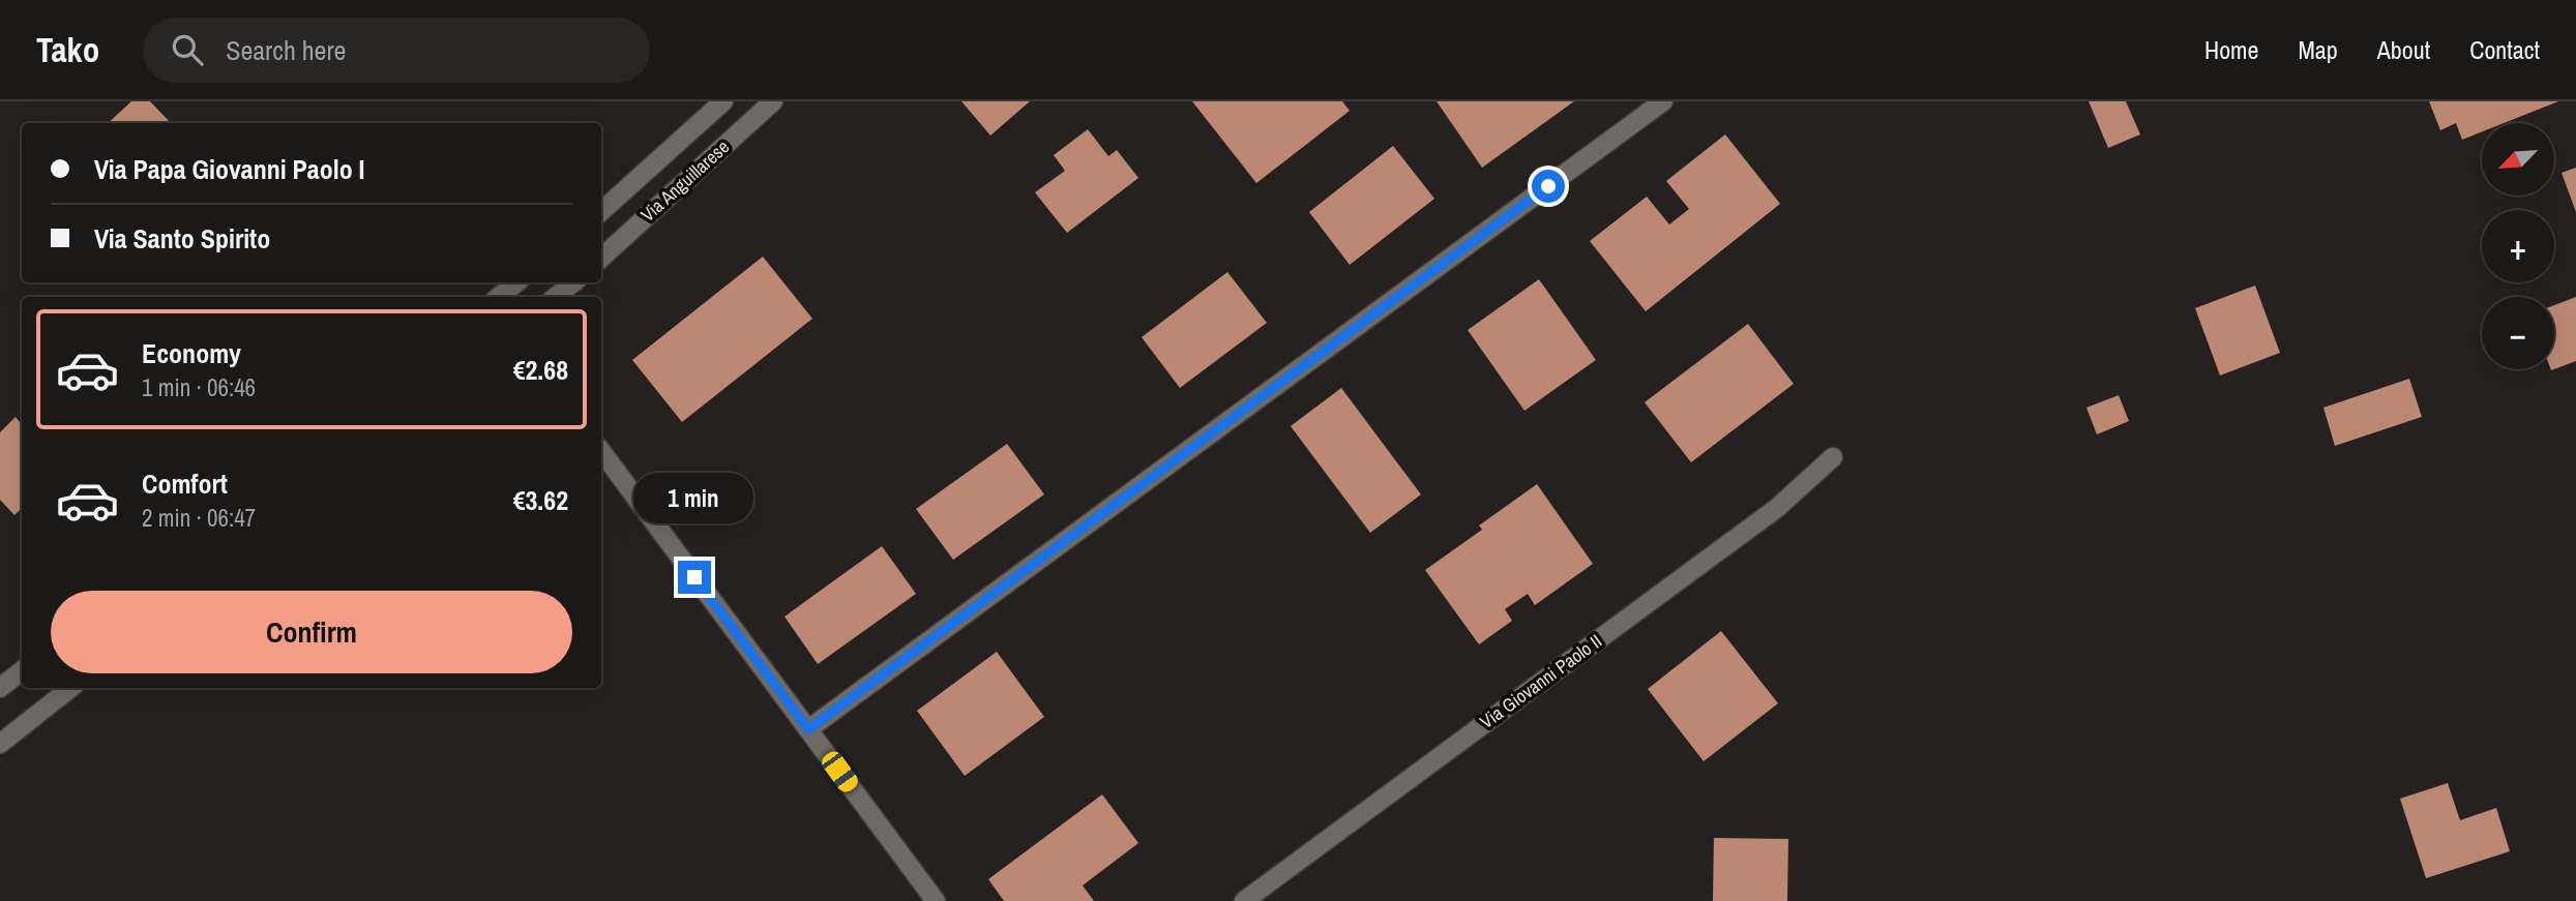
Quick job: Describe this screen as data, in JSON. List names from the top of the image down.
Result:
{
  "streets": {
    "street": ["Via Anguillarese", "Via Giovanni Paolo II"]
  },
  "north": "bottom left",
  "page": {
    "header": "Tako",
    "search": "Search here",
    "nav": [
      "Home",
      "Map",
      "About",
      "Contact"
    ],
    "map_buttons": ["+", "−"],
    "banner": ["Via Papa Giovanni Paolo I", "Via Santo Spirito"],
    "list": [
      {
        "name": "Economy",
        "note": "1 min · 06:46",
        "value": "€2.68"
      },
      {
        "name": "Comfort",
        "note": "2 min · 06:47",
        "value": "€3.62"
      }
    ],
    "bubble": "1 min",
    "buttons": "Confirm"
  }
}
